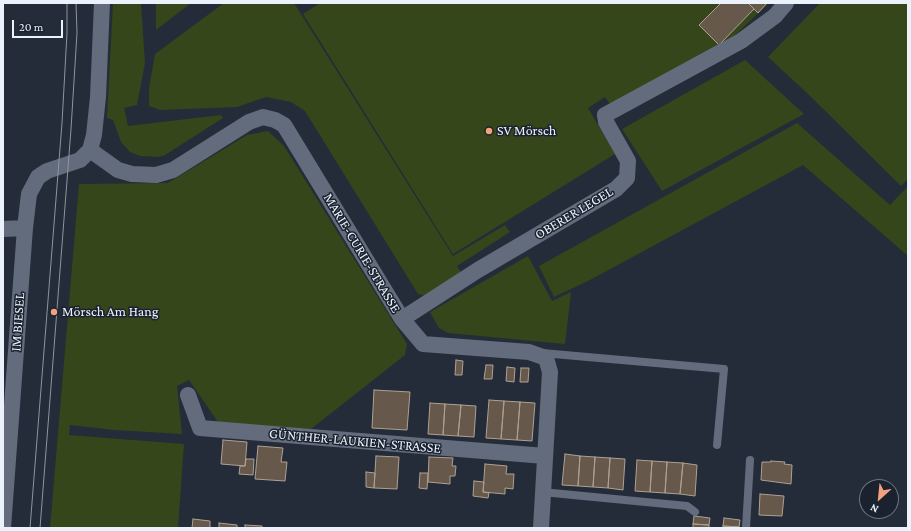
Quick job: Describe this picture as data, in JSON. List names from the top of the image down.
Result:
{
  "streets": {
    "street": [
      "OBERER LEGEL",
      "MARIE-CURIE-STRASSE",
      "IM BIESEL",
      "GÜNTHER-LAUKIEN-STRASSE"
    ]
  },
  "crossings": [
    ["OBERER LEGEL", "MARIE-CURIE-STRASSE"],
    ["MARIE-CURIE-STRASSE", "IM BIESEL"],
    ["MARIE-CURIE-STRASSE", "GÜNTHER-LAUKIEN-STRASSE"]
  ],
  "places": ["SV Mörsch", "Mörsch Am Hang"],
  "scale_bar": "20 m",
  "north": "bottom left"
}
